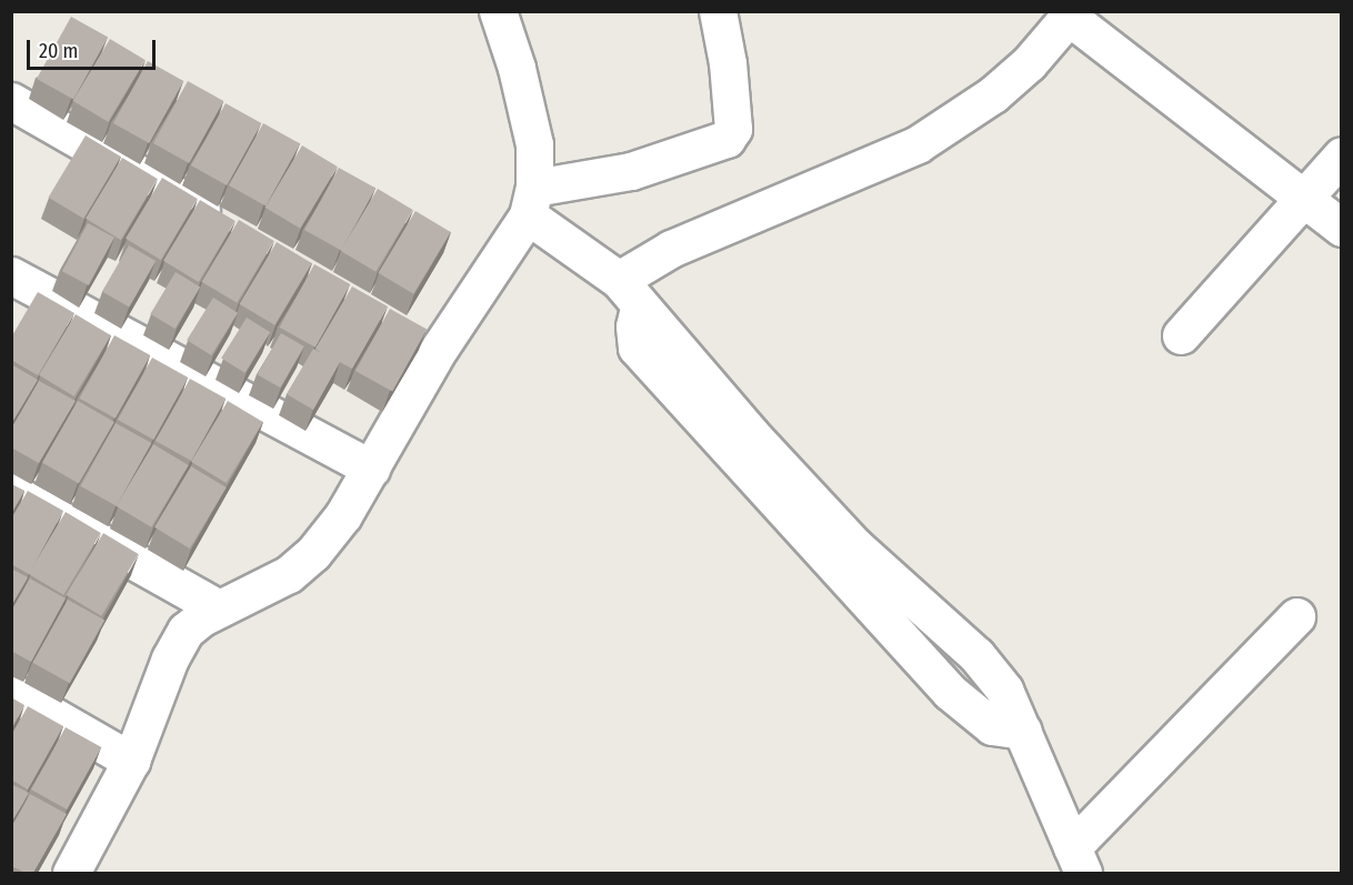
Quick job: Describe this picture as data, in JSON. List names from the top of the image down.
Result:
{
  "scale_bar": "20 m"
}
